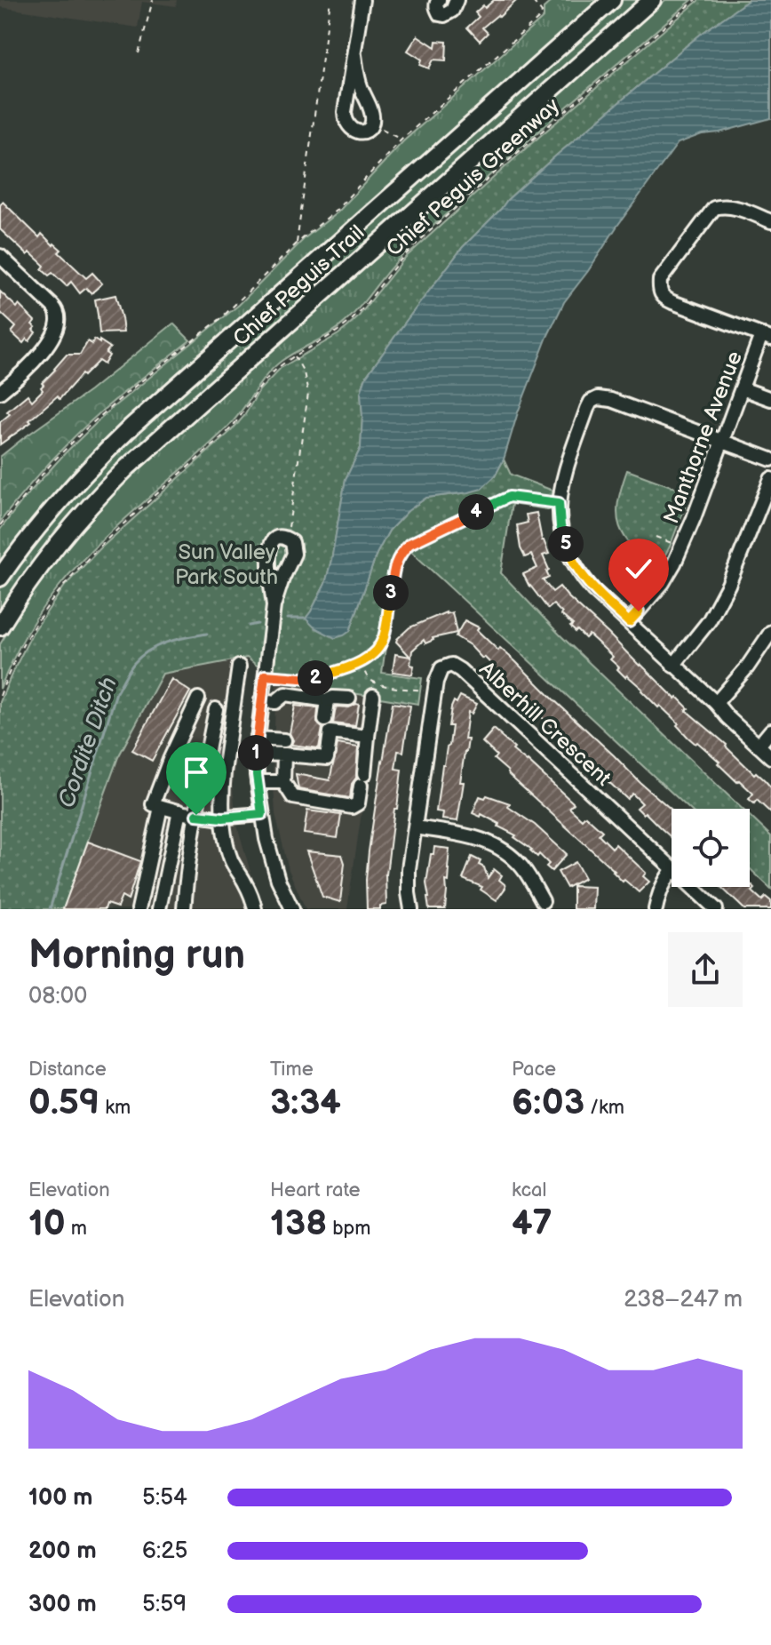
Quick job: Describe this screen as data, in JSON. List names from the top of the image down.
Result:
{
  "streets": {
    "main road": ["Chief Peguis Trail"],
    "street": ["Manthorne Avenue", "Alberhill Crescent"],
    "path": ["Chief Peguis Greenway"]
  },
  "water": ["Cordite Ditch"],
  "parks": ["Sun Valley Park South"],
  "page": {
    "pins": [
      "4",
      "5",
      "3",
      "2",
      "1"
    ],
    "heading": ["Morning run", "08:00"],
    "stats": [
      ["Distance", "0.59 km"],
      ["Time", "3:34"],
      ["Pace", "6:03 /km"],
      ["Elevation", "10 m"],
      ["Heart rate", "138 bpm"],
      ["kcal", "47"]
    ],
    "chart": ["Elevation", "238–247 m"],
    "list": [
      {
        "name": "100 m",
        "note": "5:54"
      },
      {
        "name": "200 m",
        "note": "6:25"
      },
      {
        "name": "300 m",
        "note": "5:59"
      }
    ]
  }
}
